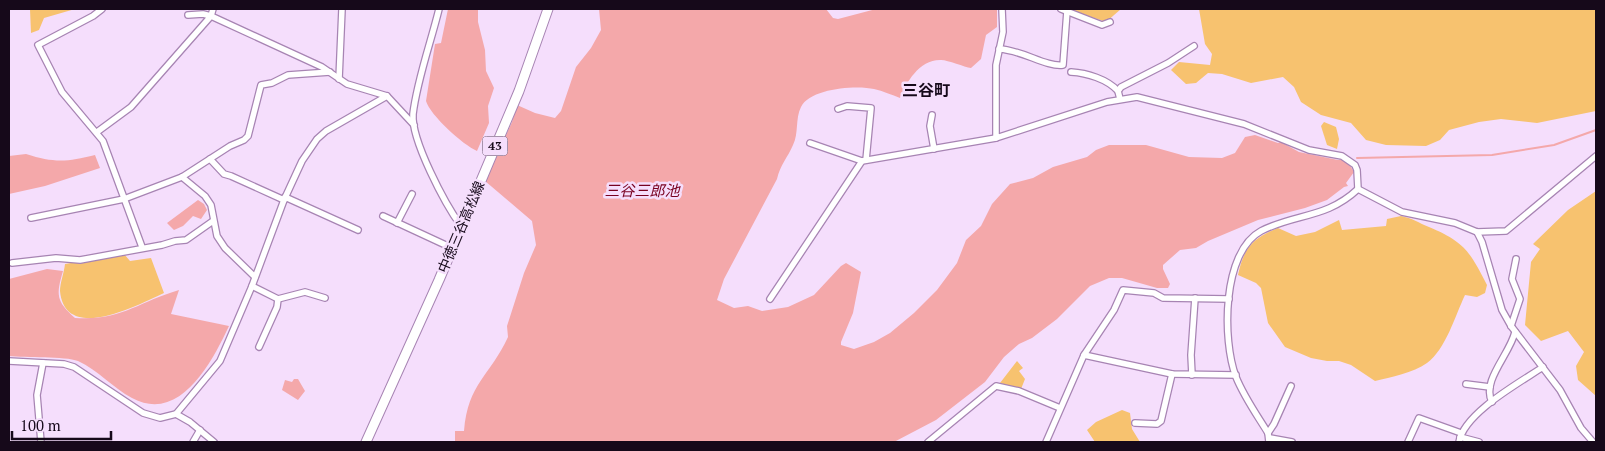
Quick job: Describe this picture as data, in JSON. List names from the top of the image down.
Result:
{
  "streets": {
    "main road": ["43", "中徳三谷高松線"]
  },
  "districts": ["三谷町"],
  "water": ["三谷三郎池"],
  "scale_bar": "100 m"
}
